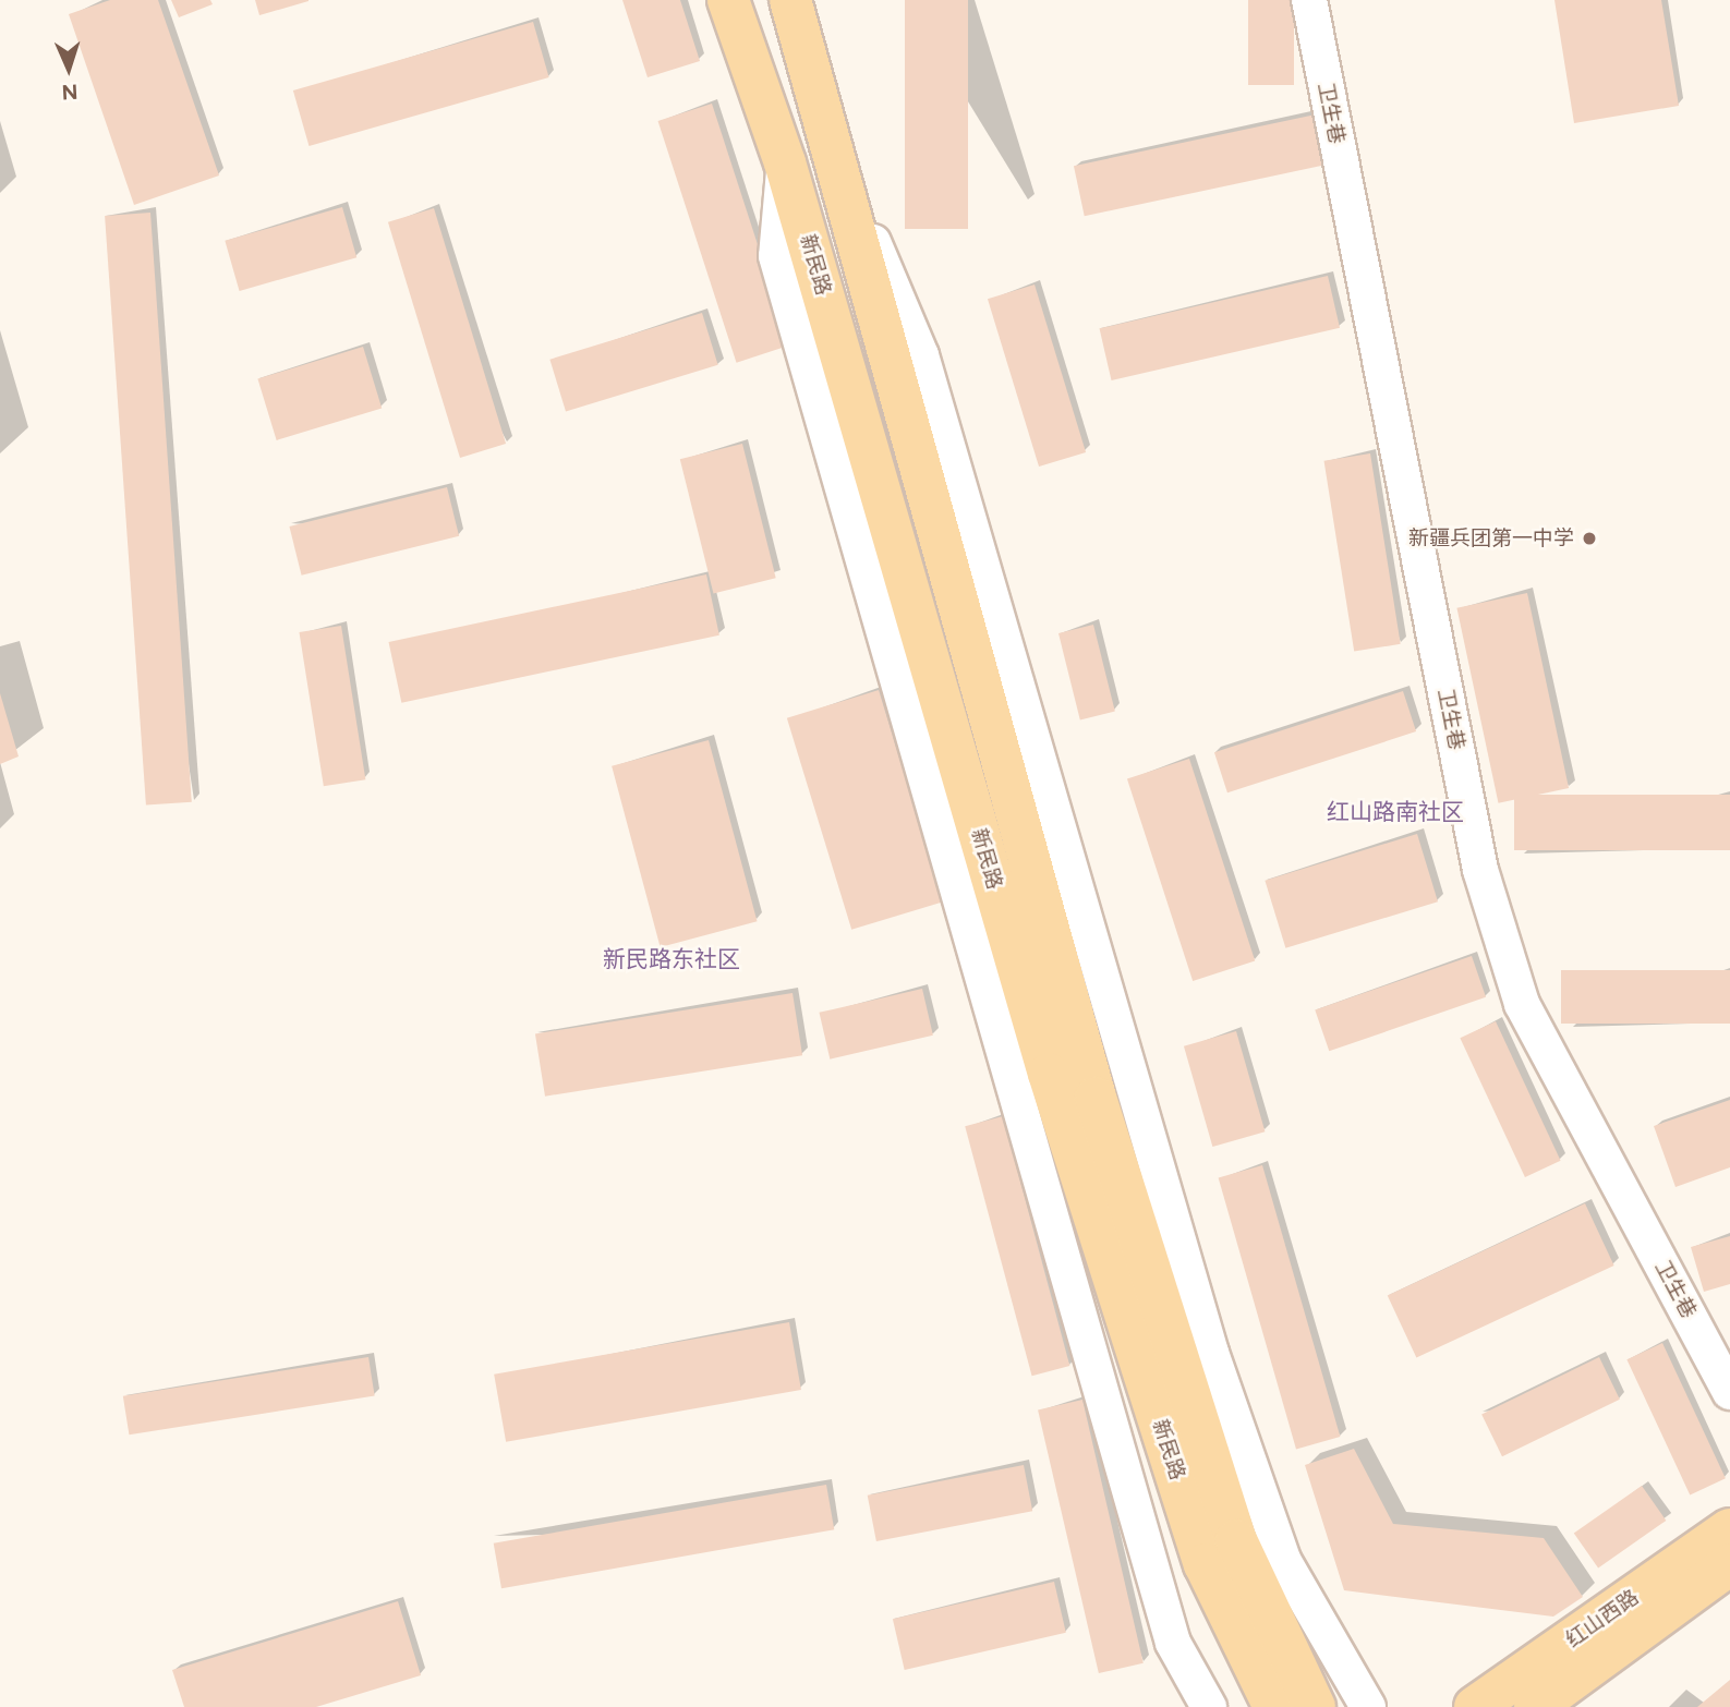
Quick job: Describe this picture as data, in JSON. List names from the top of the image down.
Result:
{
  "streets": {
    "main road": ["新民路", "红山西路"],
    "street": ["卫生巷"]
  },
  "districts": ["红山路南社区", "新民路东社区"],
  "places": ["新疆兵团第一中学"],
  "north": "bottom"
}
